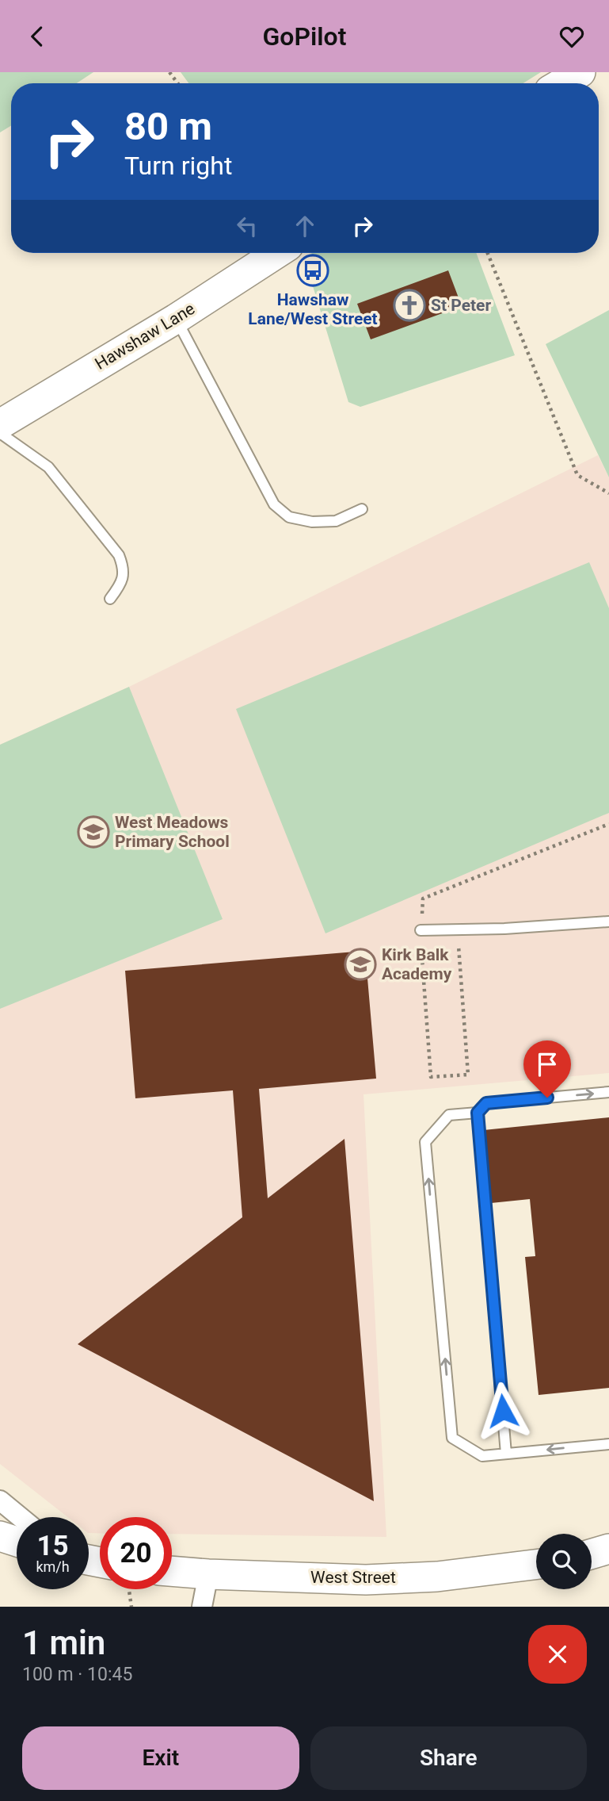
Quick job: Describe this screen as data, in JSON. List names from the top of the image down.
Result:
{
  "streets": {
    "main road": ["Hawshaw Lane", "West Street"]
  },
  "places": {
    "bus stop": ["Hawshaw Lane/West Street"],
    "church": ["St Peter"],
    "school or university": ["West Meadows Primary School", "Kirk Balk Academy"]
  },
  "page": {
    "header": "GoPilot",
    "turn": ["80 m", "Turn right"],
    "speed": "15 km/h",
    "limit": "20",
    "heading": ["1 min", "100 m · 10:45"],
    "buttons": ["Exit", "Share"]
  }
}
